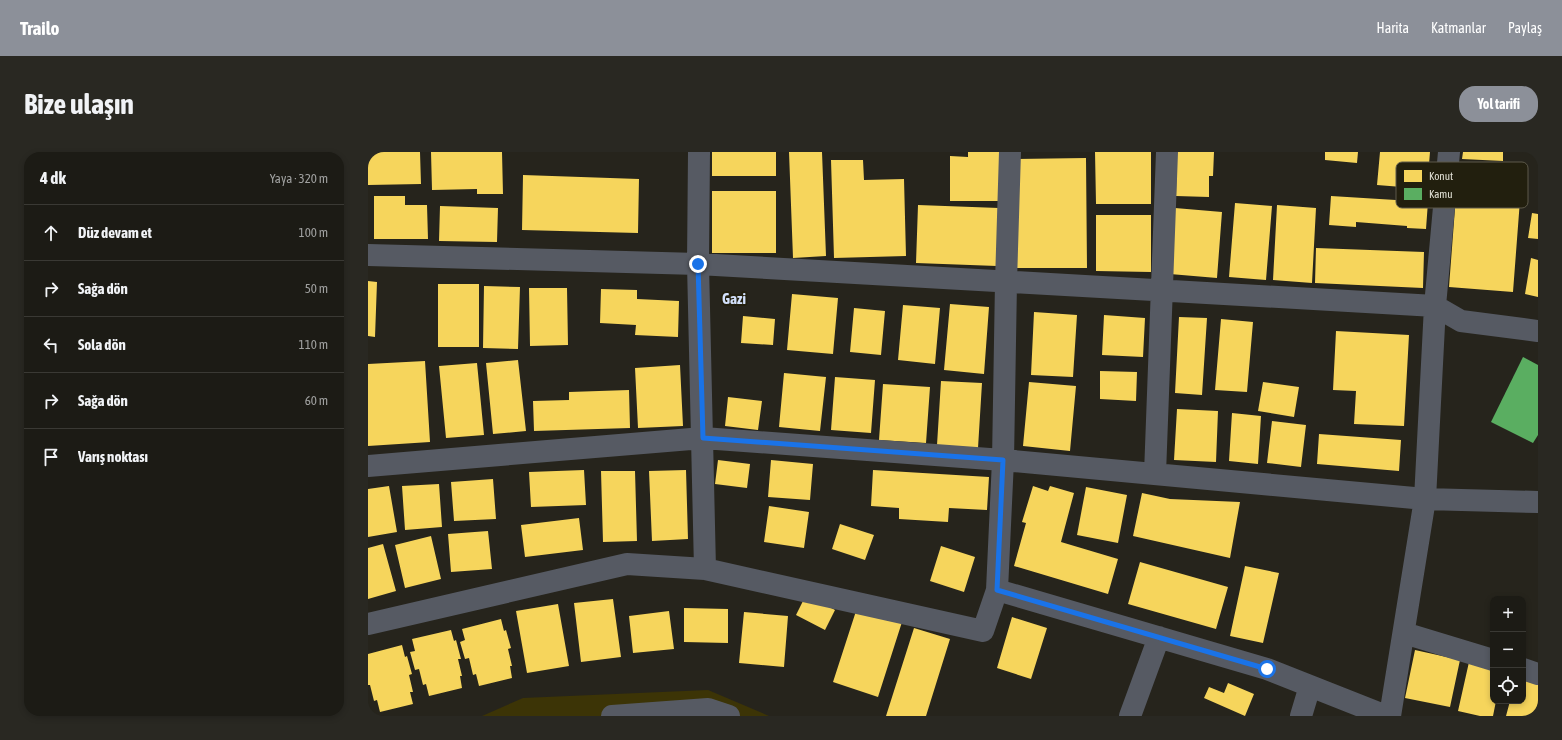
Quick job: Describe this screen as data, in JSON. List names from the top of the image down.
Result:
{
  "districts": ["Gazi"],
  "legend": ["Konut", "Kamu"],
  "page": {
    "header": "Trailo",
    "nav": ["Harita", "Katmanlar", "Paylaş"],
    "buttons": "Yol tarifi",
    "title": "Bize ulaşın",
    "heading": ["4 dk", "Yaya · 320 m"],
    "list": [
      ["Düz devam et", "100 m"],
      ["Sağa dön", "50 m"],
      ["Sola dön", "110 m"],
      ["Sağa dön", "60 m"],
      "Varış noktası"
    ],
    "map_buttons": ["+", "−"]
  }
}
